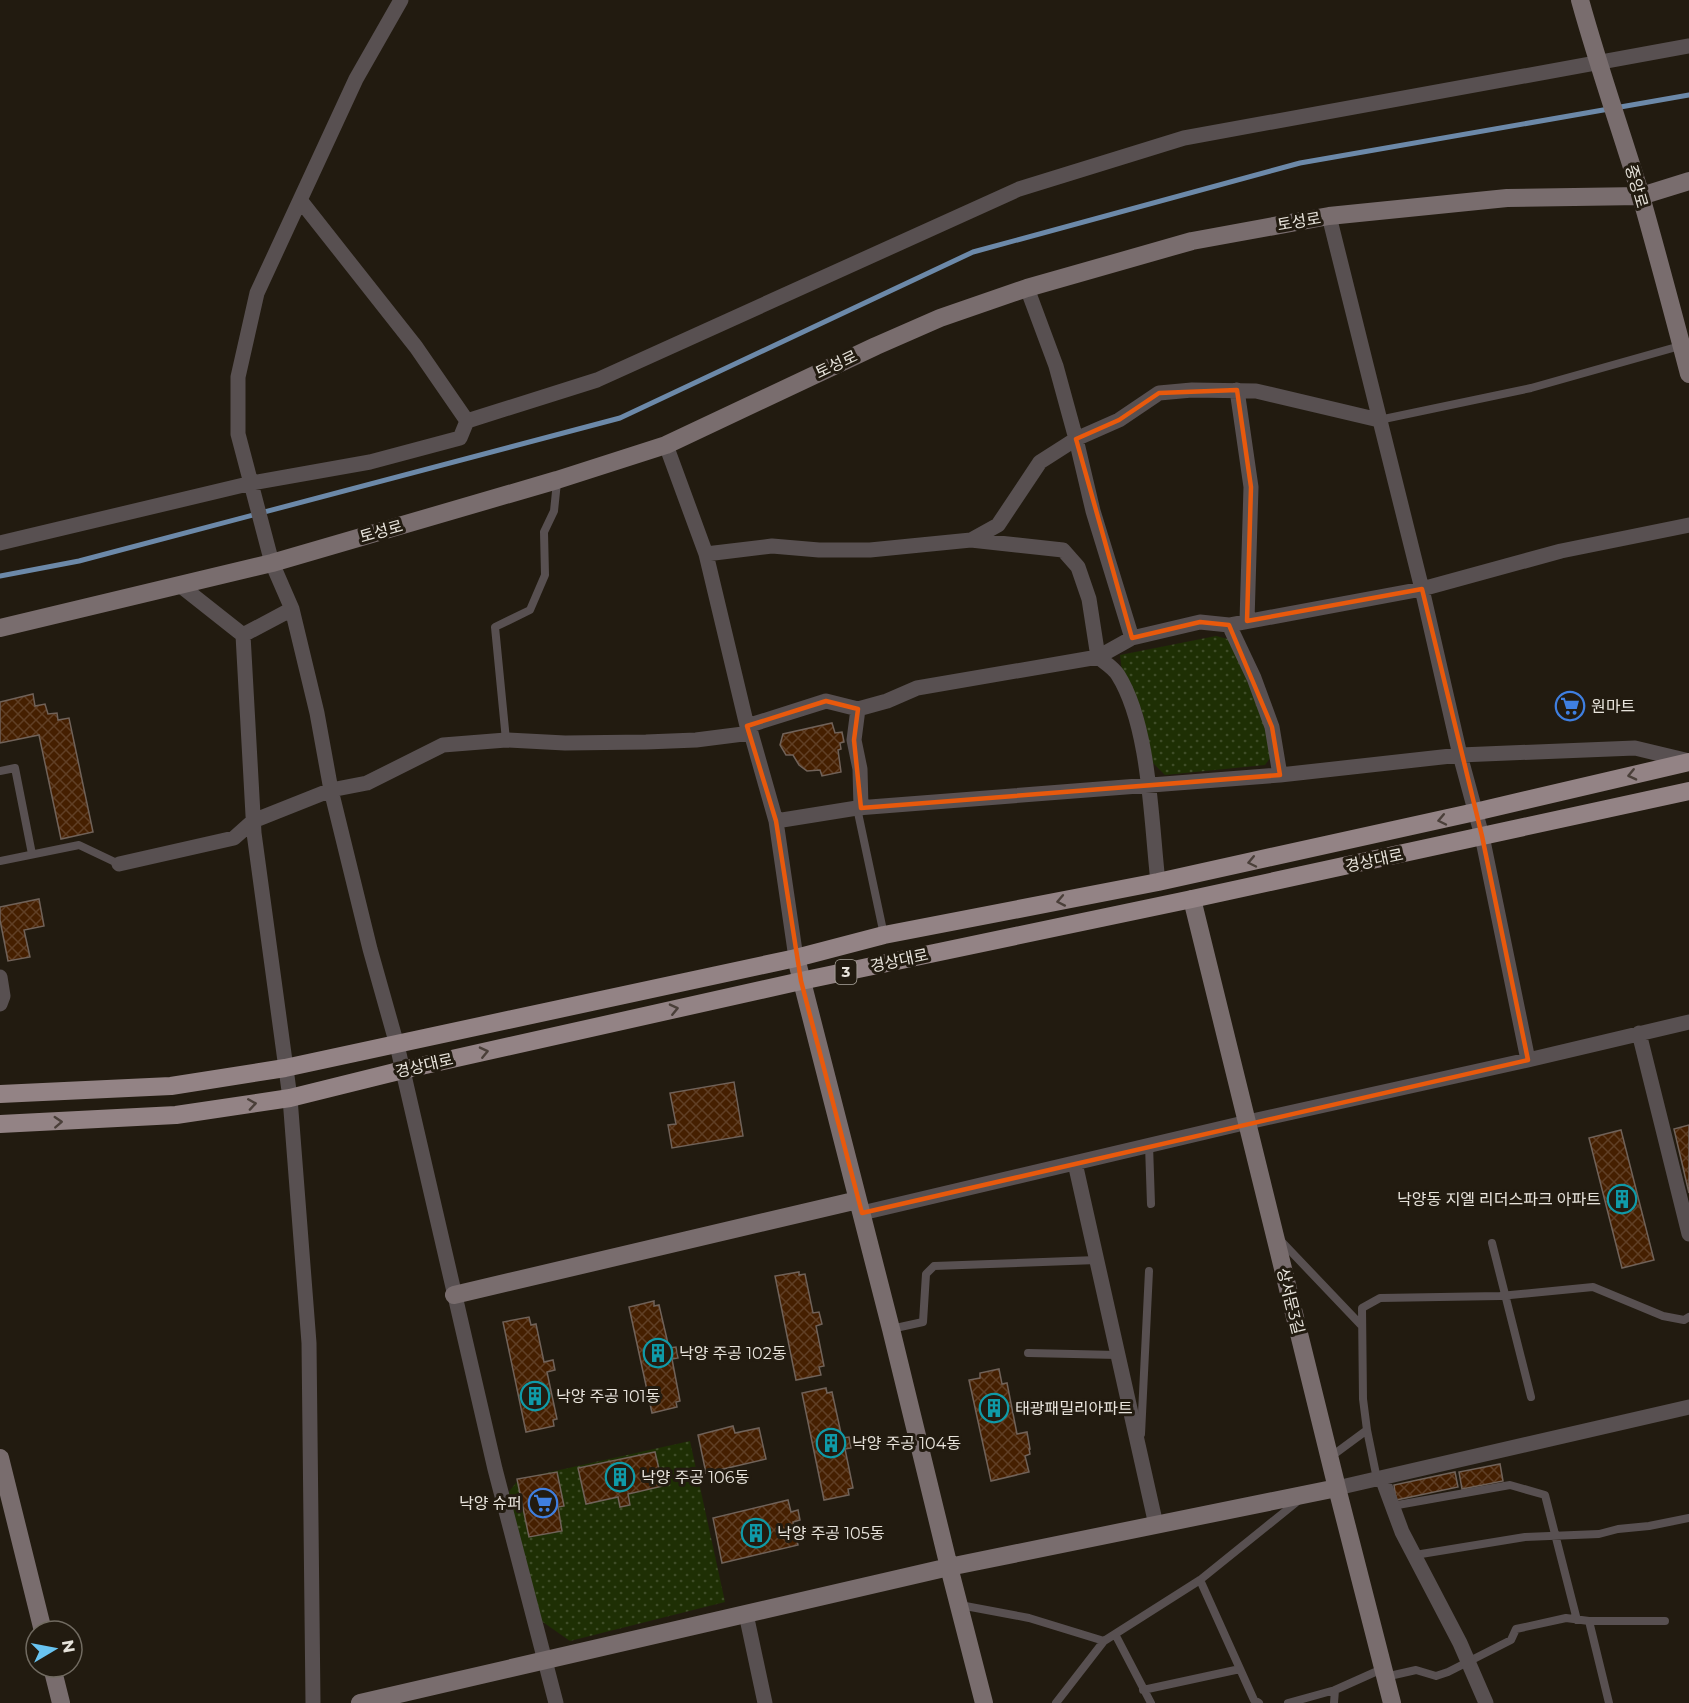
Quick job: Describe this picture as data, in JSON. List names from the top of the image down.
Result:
{
  "streets": {
    "main road": ["경상대로", "3"],
    "street": ["중앙로", "토성로", "상서문3길"]
  },
  "crossings": [
    ["중앙로", "토성로"],
    ["경상대로", "상서문3길"]
  ],
  "places": {
    "supermarket": ["원마트", "낙양 슈퍼"],
    "building": [
      "낙양동 지엘 리더스파크 아파트",
      "낙양 주공 102동",
      "낙양 주공 101동",
      "태광패밀리아파트",
      "낙양 주공 104동",
      "낙양 주공 106동",
      "낙양 주공 105동"
    ]
  },
  "north": "right"
}
